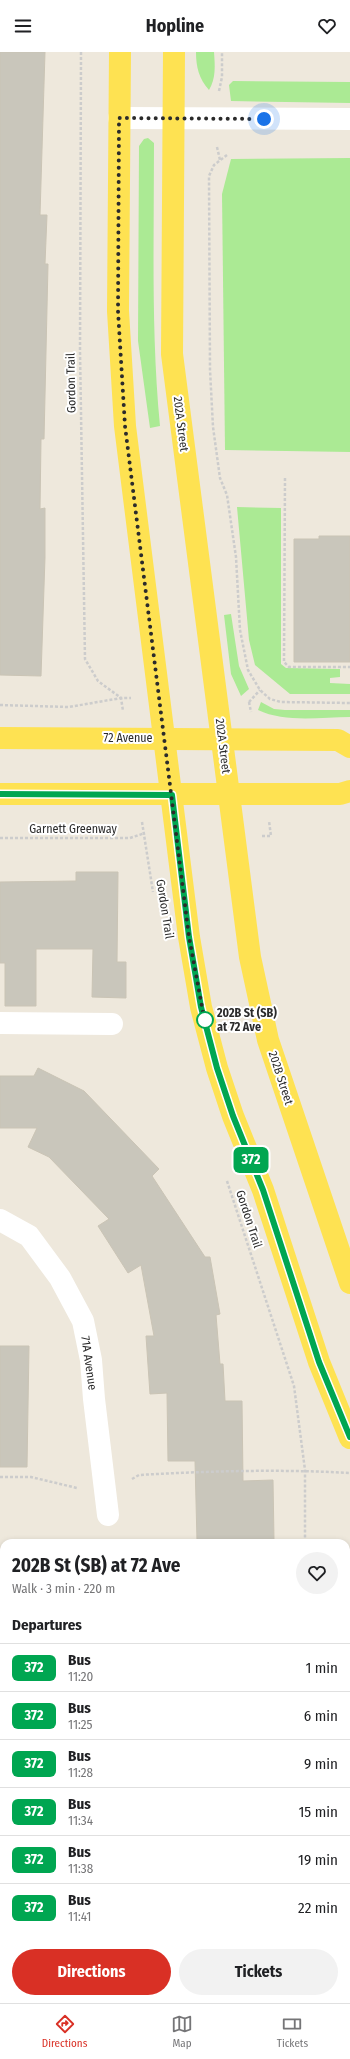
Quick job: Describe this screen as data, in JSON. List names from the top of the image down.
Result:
{
  "streets": {
    "main road": ["202A Street", "72 Avenue", "202B Street"],
    "street": ["71A Avenue"],
    "path": ["Gordon Trail", "Garnett Greenway"]
  },
  "crossings": [
    ["Gordon Trail", "Garnett Greenway"],
    ["202A Street", "72 Avenue"],
    ["202A Street", "202B Street"]
  ],
  "places": ["202B St (SB) at 72 Ave"],
  "lines": ["bus line 372"],
  "page": {
    "header": "Hopline",
    "on_map": "372",
    "heading": [
      ["202B St (SB) at 72 Ave", "Walk · 3 min · 220 m"],
      "Departures"
    ],
    "list": [
      {
        "mark": "372",
        "name": "Bus",
        "note": "11:20",
        "value": "1 min"
      },
      {
        "mark": "372",
        "name": "Bus",
        "note": "11:25",
        "value": "6 min"
      },
      {
        "mark": "372",
        "name": "Bus",
        "note": "11:28",
        "value": "9 min"
      },
      {
        "mark": "372",
        "name": "Bus",
        "note": "11:34",
        "value": "15 min"
      },
      {
        "mark": "372",
        "name": "Bus",
        "note": "11:38",
        "value": "19 min"
      },
      {
        "mark": "372",
        "name": "Bus",
        "note": "11:41",
        "value": "22 min"
      }
    ],
    "buttons": ["Directions", "Tickets"],
    "tabs": ["Directions", "Map", "Tickets"]
  }
}
